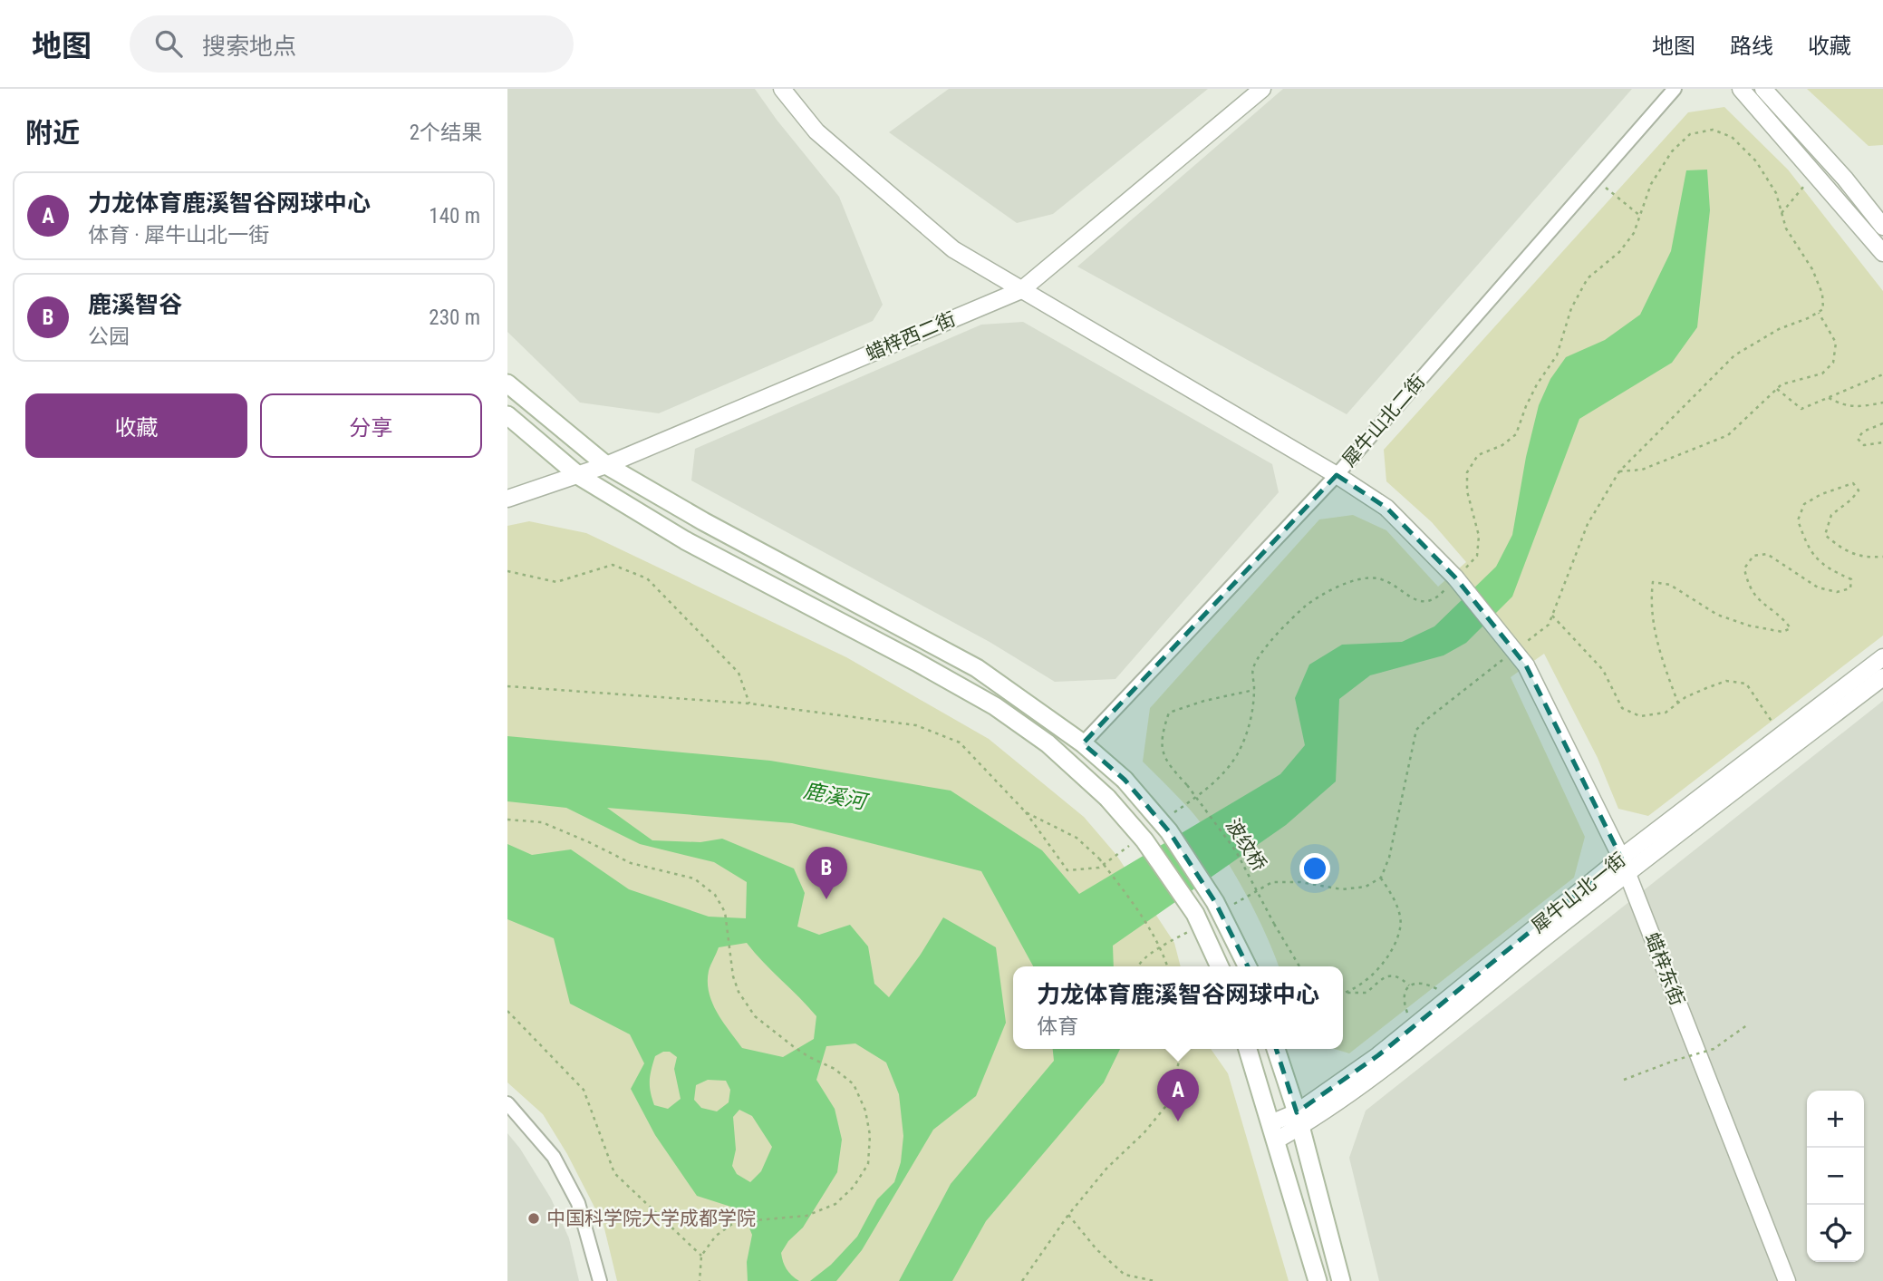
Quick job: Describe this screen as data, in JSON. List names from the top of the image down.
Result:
{
  "streets": {
    "street": [
      "蜡梓西二街",
      "犀牛山北二街",
      "犀牛山北一街",
      "蜡梓东街"
    ],
    "path": ["波纹桥"]
  },
  "crossings": [
    ["蜡梓西二街", "蜡梓东街"],
    ["犀牛山北二街", "蜡梓东街"],
    ["犀牛山北一街", "蜡梓东街"]
  ],
  "water": ["鹿溪河"],
  "places": ["中国科学院大学成都学院"],
  "page": {
    "header": "地图",
    "search": "搜索地点",
    "nav": ["地图", "路线", "收藏"],
    "heading": ["附近", "2个结果"],
    "list": [
      {
        "mark": "A",
        "name": "力龙体育鹿溪智谷网球中心",
        "note": "体育 · 犀牛山北一街",
        "value": "140 m"
      },
      {
        "mark": "B",
        "name": "鹿溪智谷",
        "note": "公园",
        "value": "230 m"
      }
    ],
    "buttons": ["收藏", "分享"],
    "pins": ["B", "A"],
    "popup": ["力龙体育鹿溪智谷网球中心", "体育"],
    "map_buttons": ["+", "−"]
  }
}
